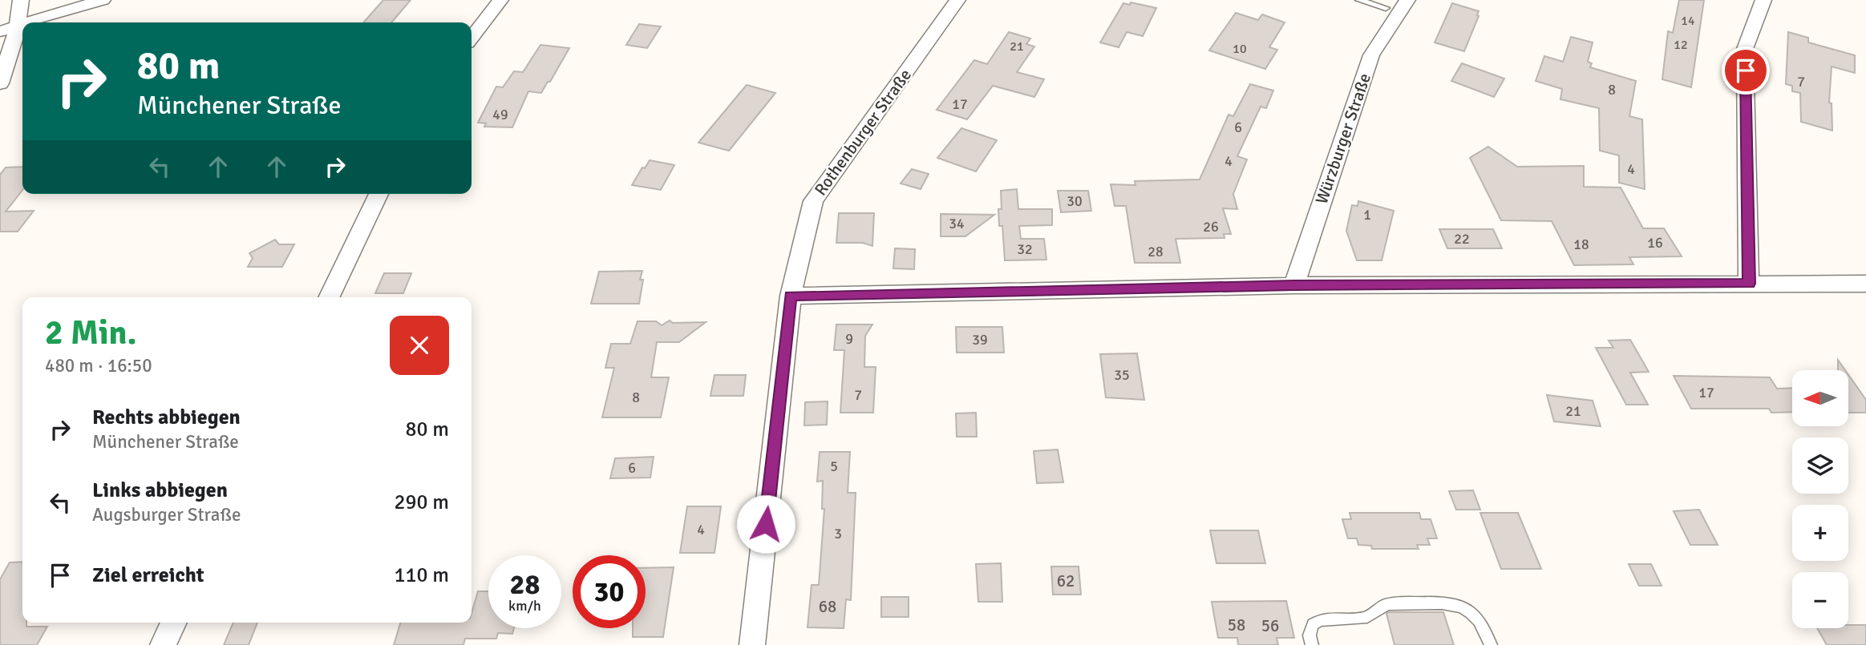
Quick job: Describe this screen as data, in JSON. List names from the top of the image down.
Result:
{
  "streets": {
    "street": ["Rothenburger Straße", "Würzburger Straße"]
  },
  "house_numbers": [
    "14",
    "12",
    "21",
    "10",
    "7",
    "8",
    "17",
    "49",
    "6",
    "4",
    "4",
    "30",
    "1",
    "34",
    "26",
    "22",
    "16",
    "18",
    "32",
    "28",
    "9",
    "39",
    "35",
    "17",
    "7",
    "8",
    "21",
    "5",
    "6",
    "4",
    "3",
    "62",
    "68",
    "58",
    "56"
  ],
  "north": "left",
  "page": {
    "turn": ["80 m", "Münchener Straße"],
    "heading": ["2 Min.", "480 m · 16:50"],
    "map_buttons": ["+", "−"],
    "list": [
      {
        "name": "Rechts abbiegen",
        "note": "Münchener Straße",
        "value": "80 m"
      },
      {
        "name": "Links abbiegen",
        "note": "Augsburger Straße",
        "value": "290 m"
      },
      {
        "name": "Ziel erreicht",
        "value": "110 m"
      }
    ],
    "speed": "28 km/h",
    "limit": "30"
  }
}
